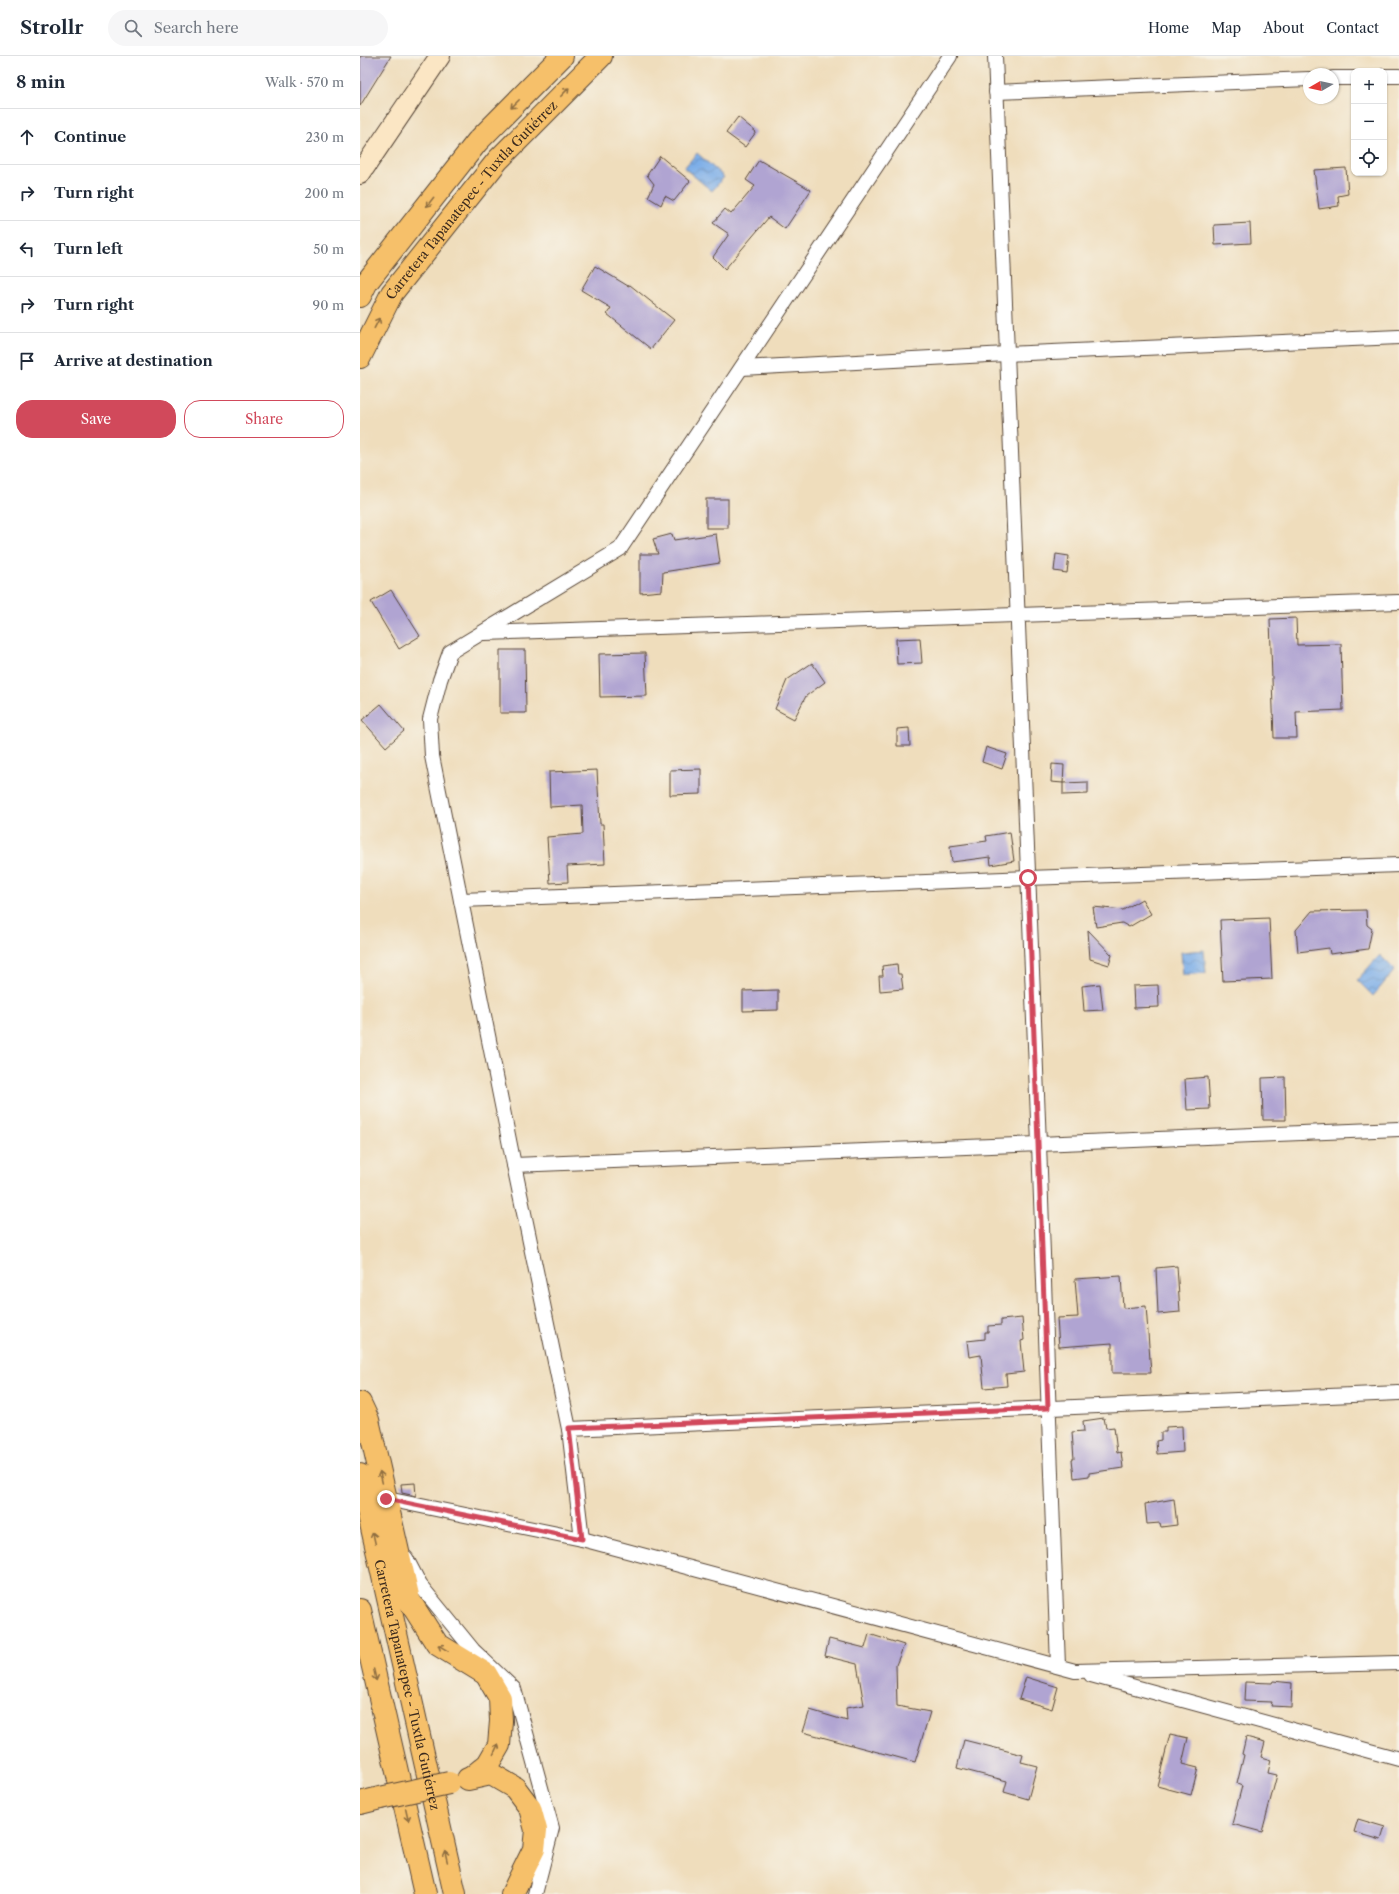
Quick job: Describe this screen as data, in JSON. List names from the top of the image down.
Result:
{
  "streets": {
    "highway": ["Carretera Tapanatepec - Tuxtla Gutiérrez"]
  },
  "north": "left",
  "page": {
    "header": "Strollr",
    "search": "Search here",
    "nav": [
      "Home",
      "Map",
      "About",
      "Contact"
    ],
    "heading": ["8 min", "Walk · 570 m"],
    "map_buttons": ["+", "−"],
    "list": [
      ["Continue", "230 m"],
      ["Turn right", "200 m"],
      ["Turn left", "50 m"],
      ["Turn right", "90 m"],
      "Arrive at destination"
    ],
    "buttons": ["Save", "Share"]
  }
}
